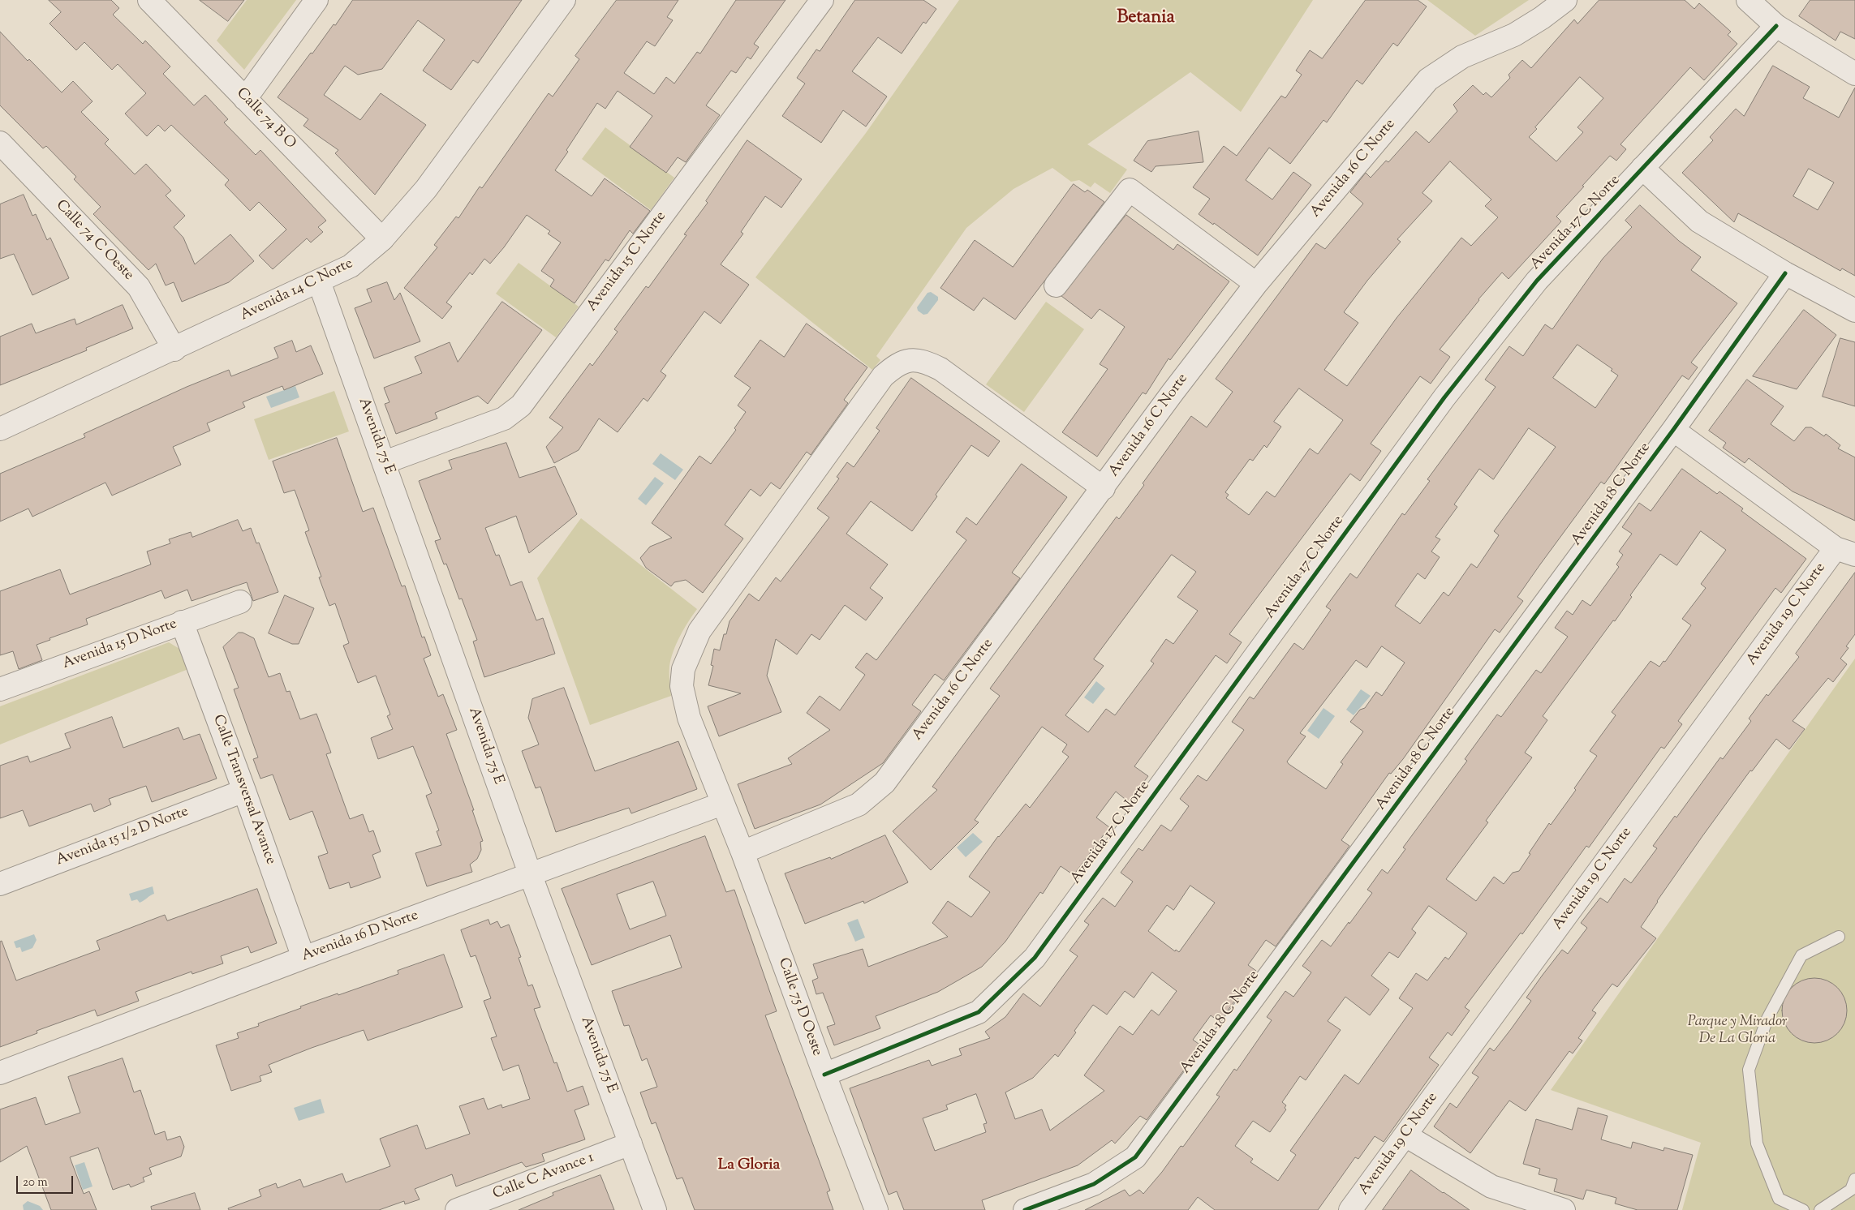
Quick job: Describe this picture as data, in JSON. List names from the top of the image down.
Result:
{
  "streets": {
    "street": [
      "Calle 74 B O",
      "Avenida 16 C Norte",
      "Avenida 17 C Norte",
      "Calle 74 C Oeste",
      "Avenida 15 C Norte",
      "Avenida 14 C Norte",
      "Avenida 75 E",
      "Avenida 18 C Norte",
      "Avenida 19 C Norte",
      "Avenida 15 D Norte",
      "Calle Transversal Avance",
      "Avenida 15 1/2 D Norte",
      "Avenida 16 D Norte",
      "Calle 75 D Oeste",
      "Calle C Avance 1"
    ]
  },
  "crossings": [
    ["Calle 74 B O", "Avenida 14 C Norte"],
    ["Avenida 16 C Norte", "Calle 75 D Oeste"],
    ["Avenida 17 C Norte", "Calle 75 D Oeste"],
    ["Calle 74 C Oeste", "Avenida 14 C Norte"],
    ["Avenida 15 C Norte", "Avenida 75 E"],
    ["Avenida 14 C Norte", "Avenida 75 E"],
    ["Avenida 75 E", "Avenida 16 D Norte"],
    ["Avenida 75 E", "Calle C Avance 1"],
    ["Avenida 15 D Norte", "Calle Transversal Avance"],
    ["Calle Transversal Avance", "Avenida 15 1/2 D Norte"],
    ["Calle Transversal Avance", "Avenida 16 D Norte"],
    ["Avenida 16 D Norte", "Calle 75 D Oeste"]
  ],
  "districts": ["Betania", "La Gloria"],
  "parks": ["Parque y Mirador De La Gloria"],
  "scale_bar": "20 m"
}
